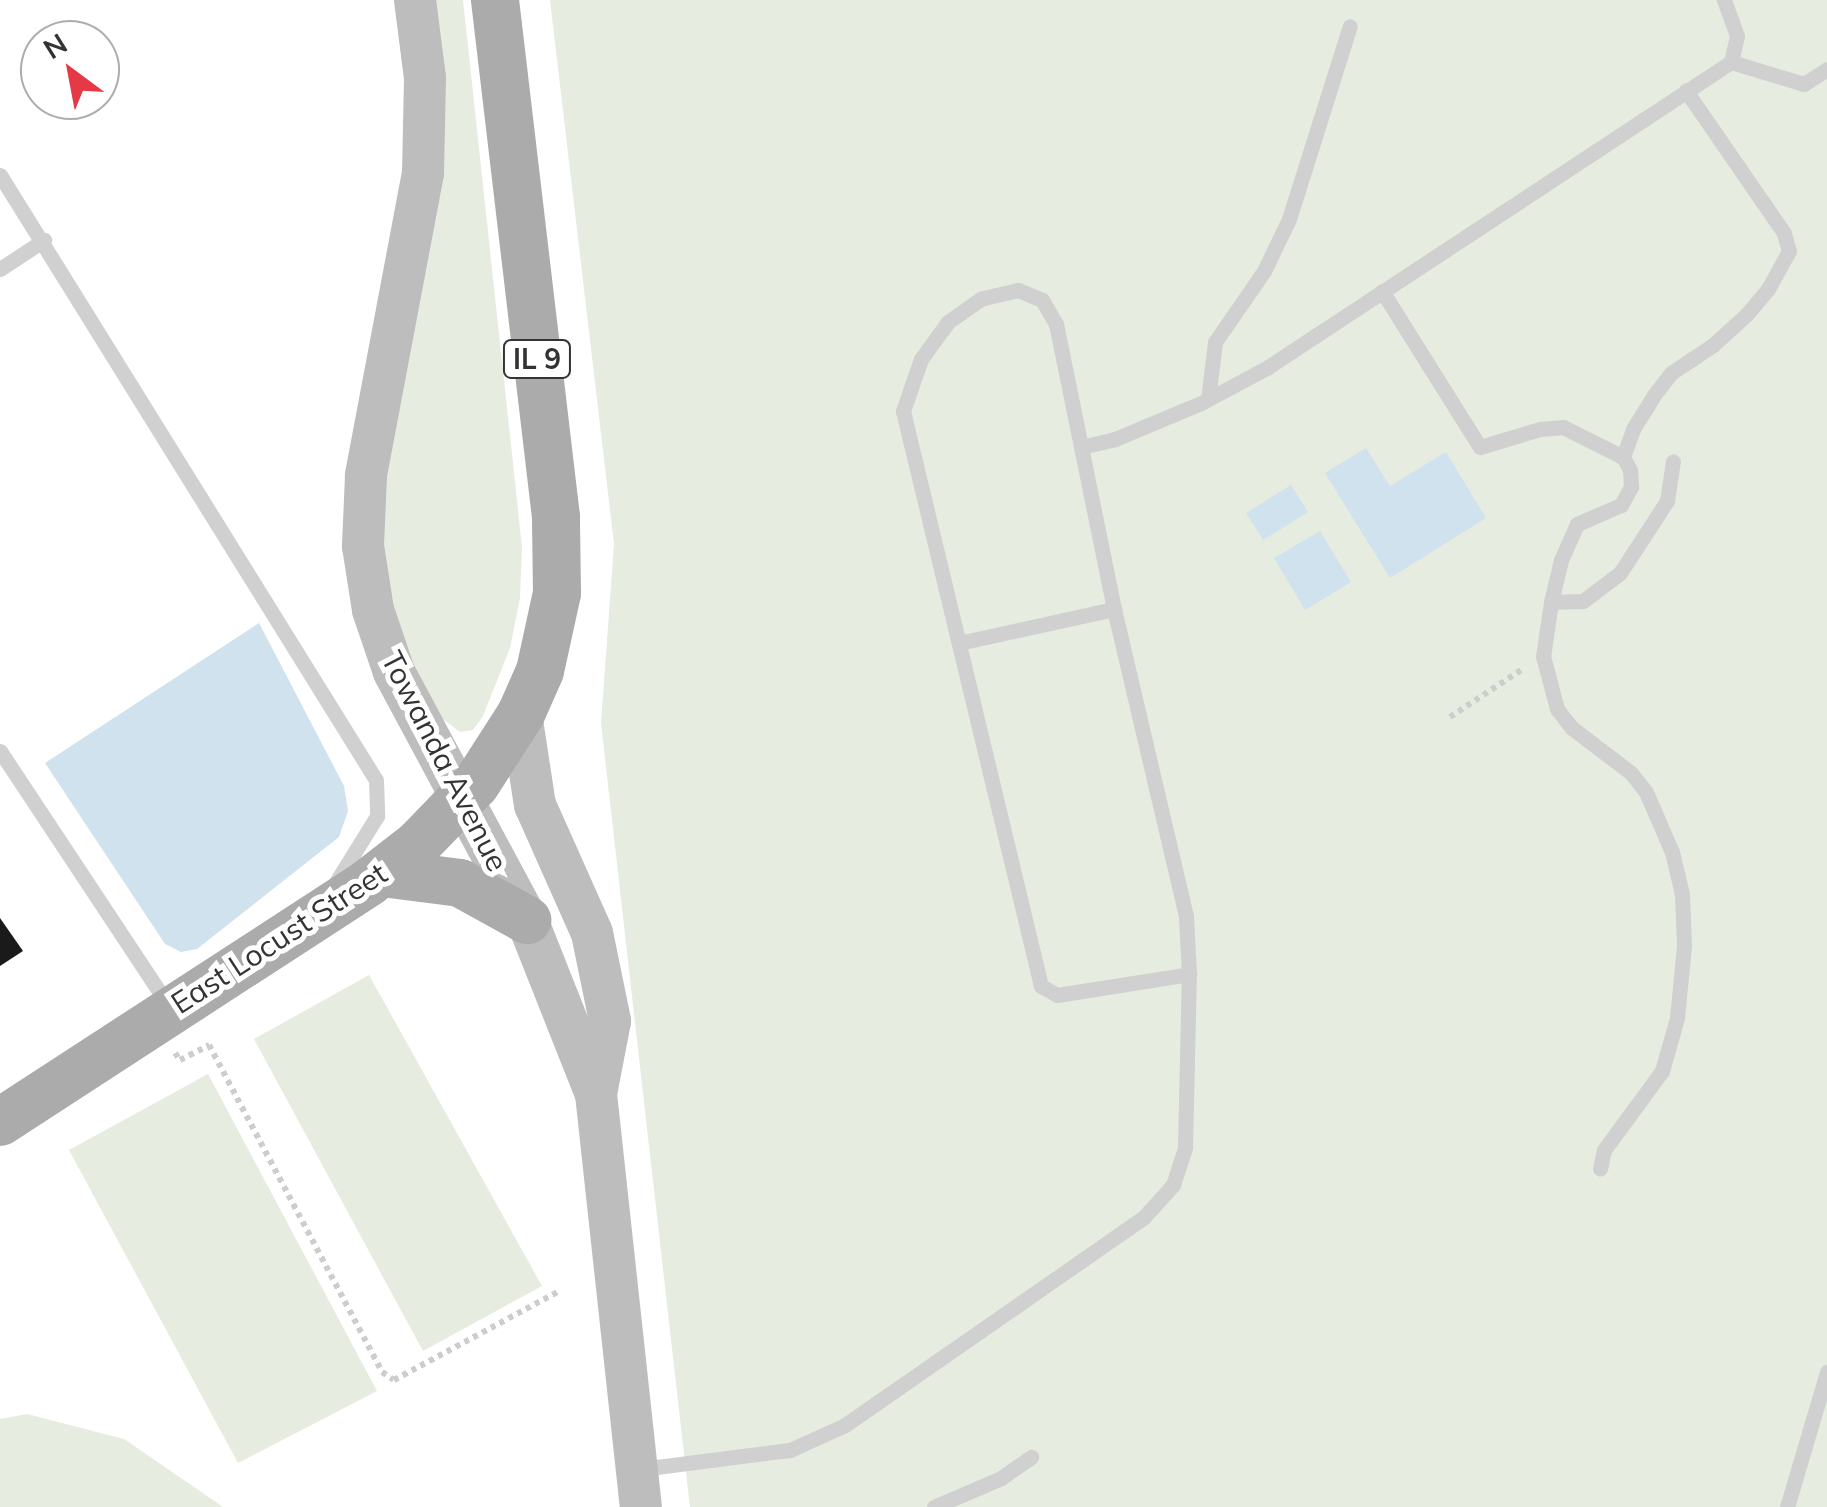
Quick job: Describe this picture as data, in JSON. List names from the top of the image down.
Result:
{
  "streets": {
    "main road": ["IL 9", "Towanda Avenue", "East Locust Street"]
  },
  "crossings": [
    ["IL 9", "Towanda Avenue"],
    ["IL 9", "East Locust Street"],
    ["Towanda Avenue", "East Locust Street"]
  ],
  "north": "top left"
}
